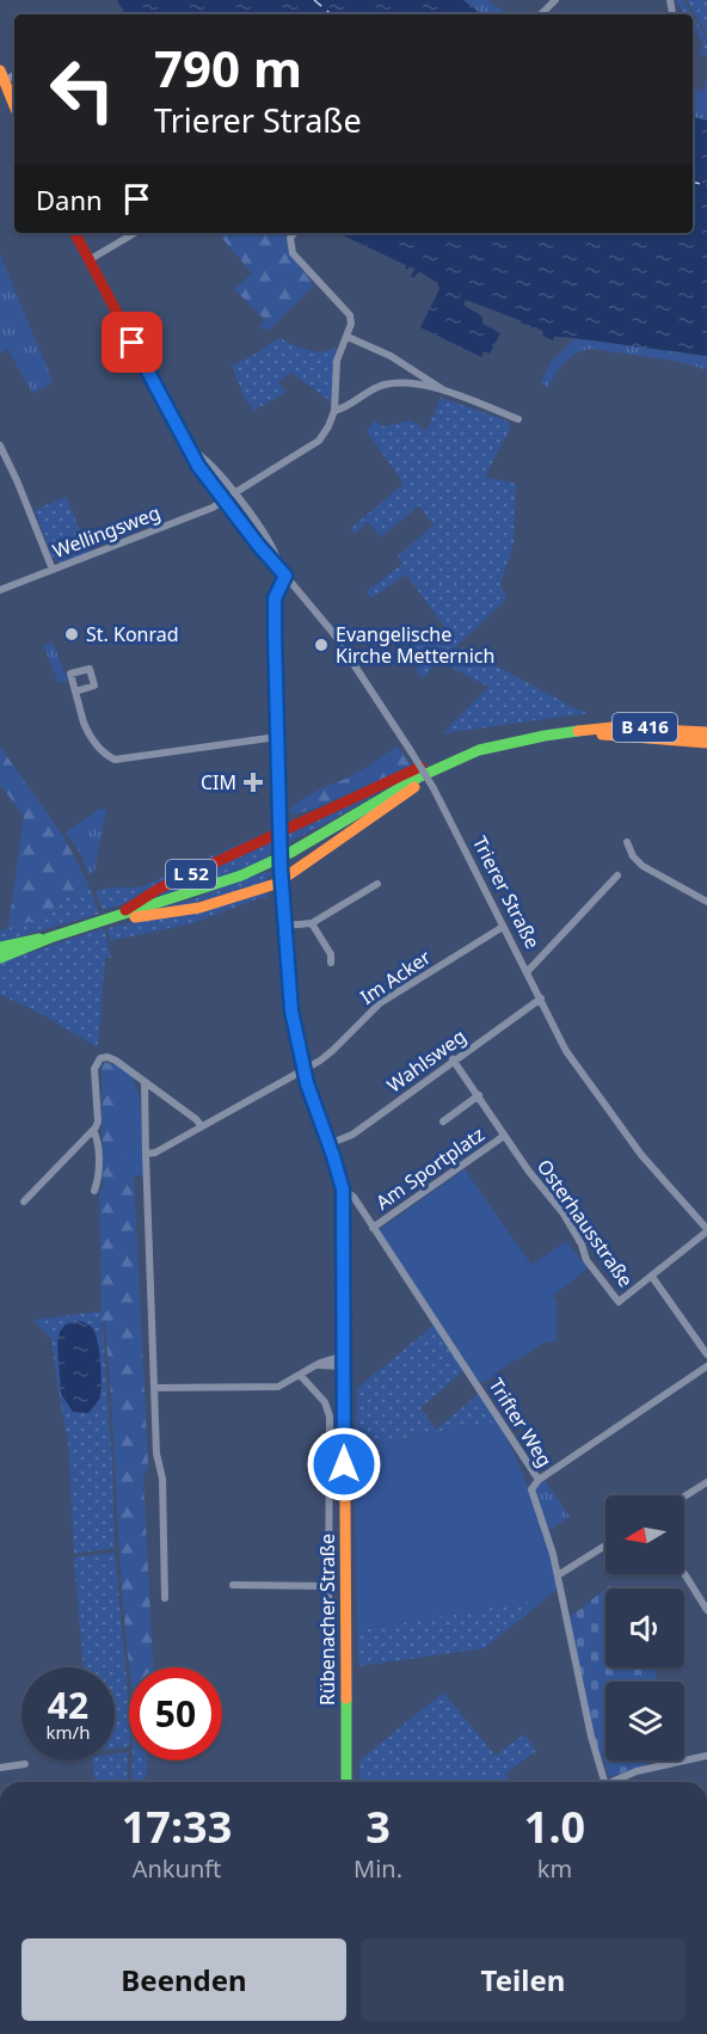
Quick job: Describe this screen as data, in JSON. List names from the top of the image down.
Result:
{
  "streets": {
    "main road": [
      "B 416",
      "L 52",
      "Trierer Straße",
      "Rübenacher Straße"
    ],
    "street": [
      "Wellingsweg",
      "Im Acker",
      "Wahlsweg",
      "Am Sportplatz",
      "Osterhausstraße",
      "Trifter Weg"
    ]
  },
  "crossings": [
    ["Wellingsweg", "Trierer Straße"],
    ["B 416", "L 52"],
    ["B 416", "Rübenacher Straße"],
    ["L 52", "Rübenacher Straße"],
    ["Trierer Straße", "Im Acker"],
    ["Trierer Straße", "Wahlsweg"],
    ["Trierer Straße", "Rübenacher Straße"],
    ["Im Acker", "Rübenacher Straße"],
    ["Wahlsweg", "Osterhausstraße"],
    ["Wahlsweg", "Rübenacher Straße"],
    ["Am Sportplatz", "Osterhausstraße"],
    ["Am Sportplatz", "Trifter Weg"],
    ["Trifter Weg", "Rübenacher Straße"]
  ],
  "places": {
    "other": ["St. Konrad", "Evangelische Kirche Metternich"],
    "health": ["CIM"]
  },
  "north": "left",
  "page": {
    "turn": ["790 m", "Trierer Straße"],
    "then": "Dann",
    "speed": "42 km/h",
    "limit": "50",
    "eta": [
      "17:33",
      "Ankunft",
      "3",
      "Min.",
      "1.0",
      "km"
    ],
    "buttons": ["Beenden", "Teilen"]
  }
}
